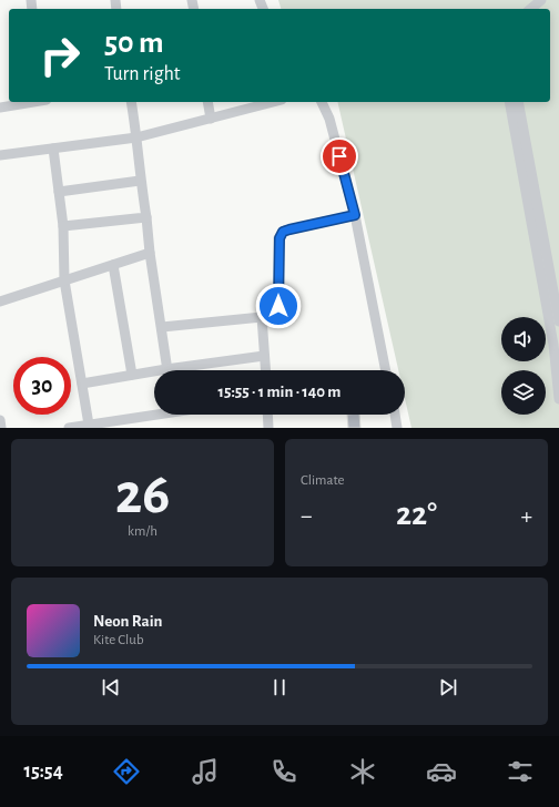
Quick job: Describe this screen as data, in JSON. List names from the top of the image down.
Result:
{
  "page": {
    "turn": ["50 m", "Turn right"],
    "limit": "30",
    "trip": "15:55 · 1 min · 140 m",
    "tile": [
      ["26", "km/h"],
      "Climate"
    ],
    "heat": ["−", "22°", "+"],
    "song": ["Neon Rain", "Kite Club"],
    "tabs": "15:54"
  }
}
